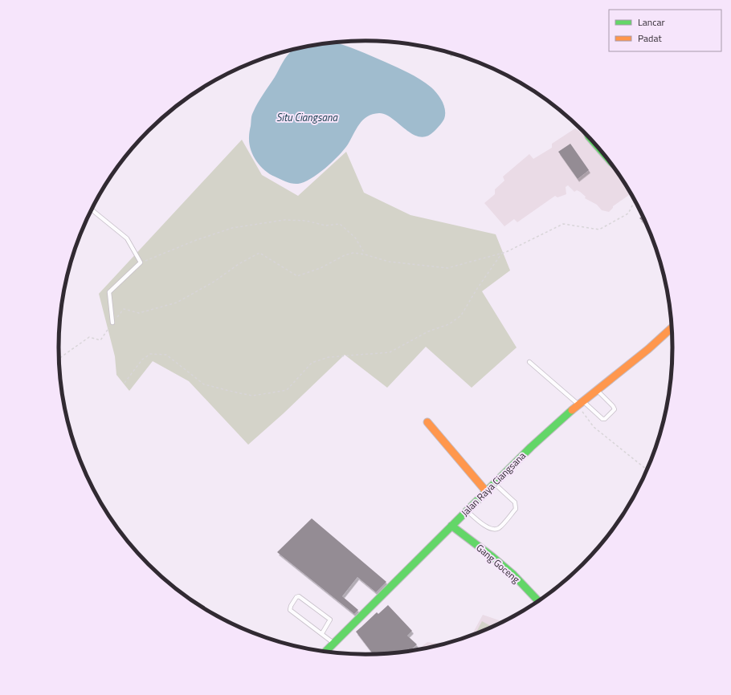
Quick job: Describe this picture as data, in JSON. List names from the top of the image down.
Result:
{
  "streets": {
    "main road": ["Jalan Raya Ciangsana", "Gang Goceng"]
  },
  "crossings": [
    ["Jalan Raya Ciangsana", "Gang Goceng"]
  ],
  "water": ["Situ Ciangsana"],
  "legend": ["Lancar", "Padat"]
}
